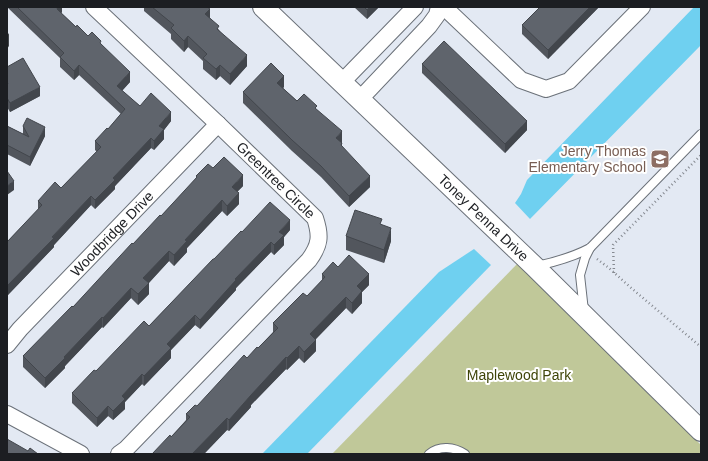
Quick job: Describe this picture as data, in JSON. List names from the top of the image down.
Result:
{
  "streets": {
    "street": ["Greentree Circle", "Toney Penna Drive", "Woodbridge Drive"]
  },
  "crossings": [
    ["Greentree Circle", "Woodbridge Drive"]
  ],
  "parks": ["Maplewood Park"],
  "places": {
    "school or university": ["Jerry Thomas Elementary School"]
  }
}
